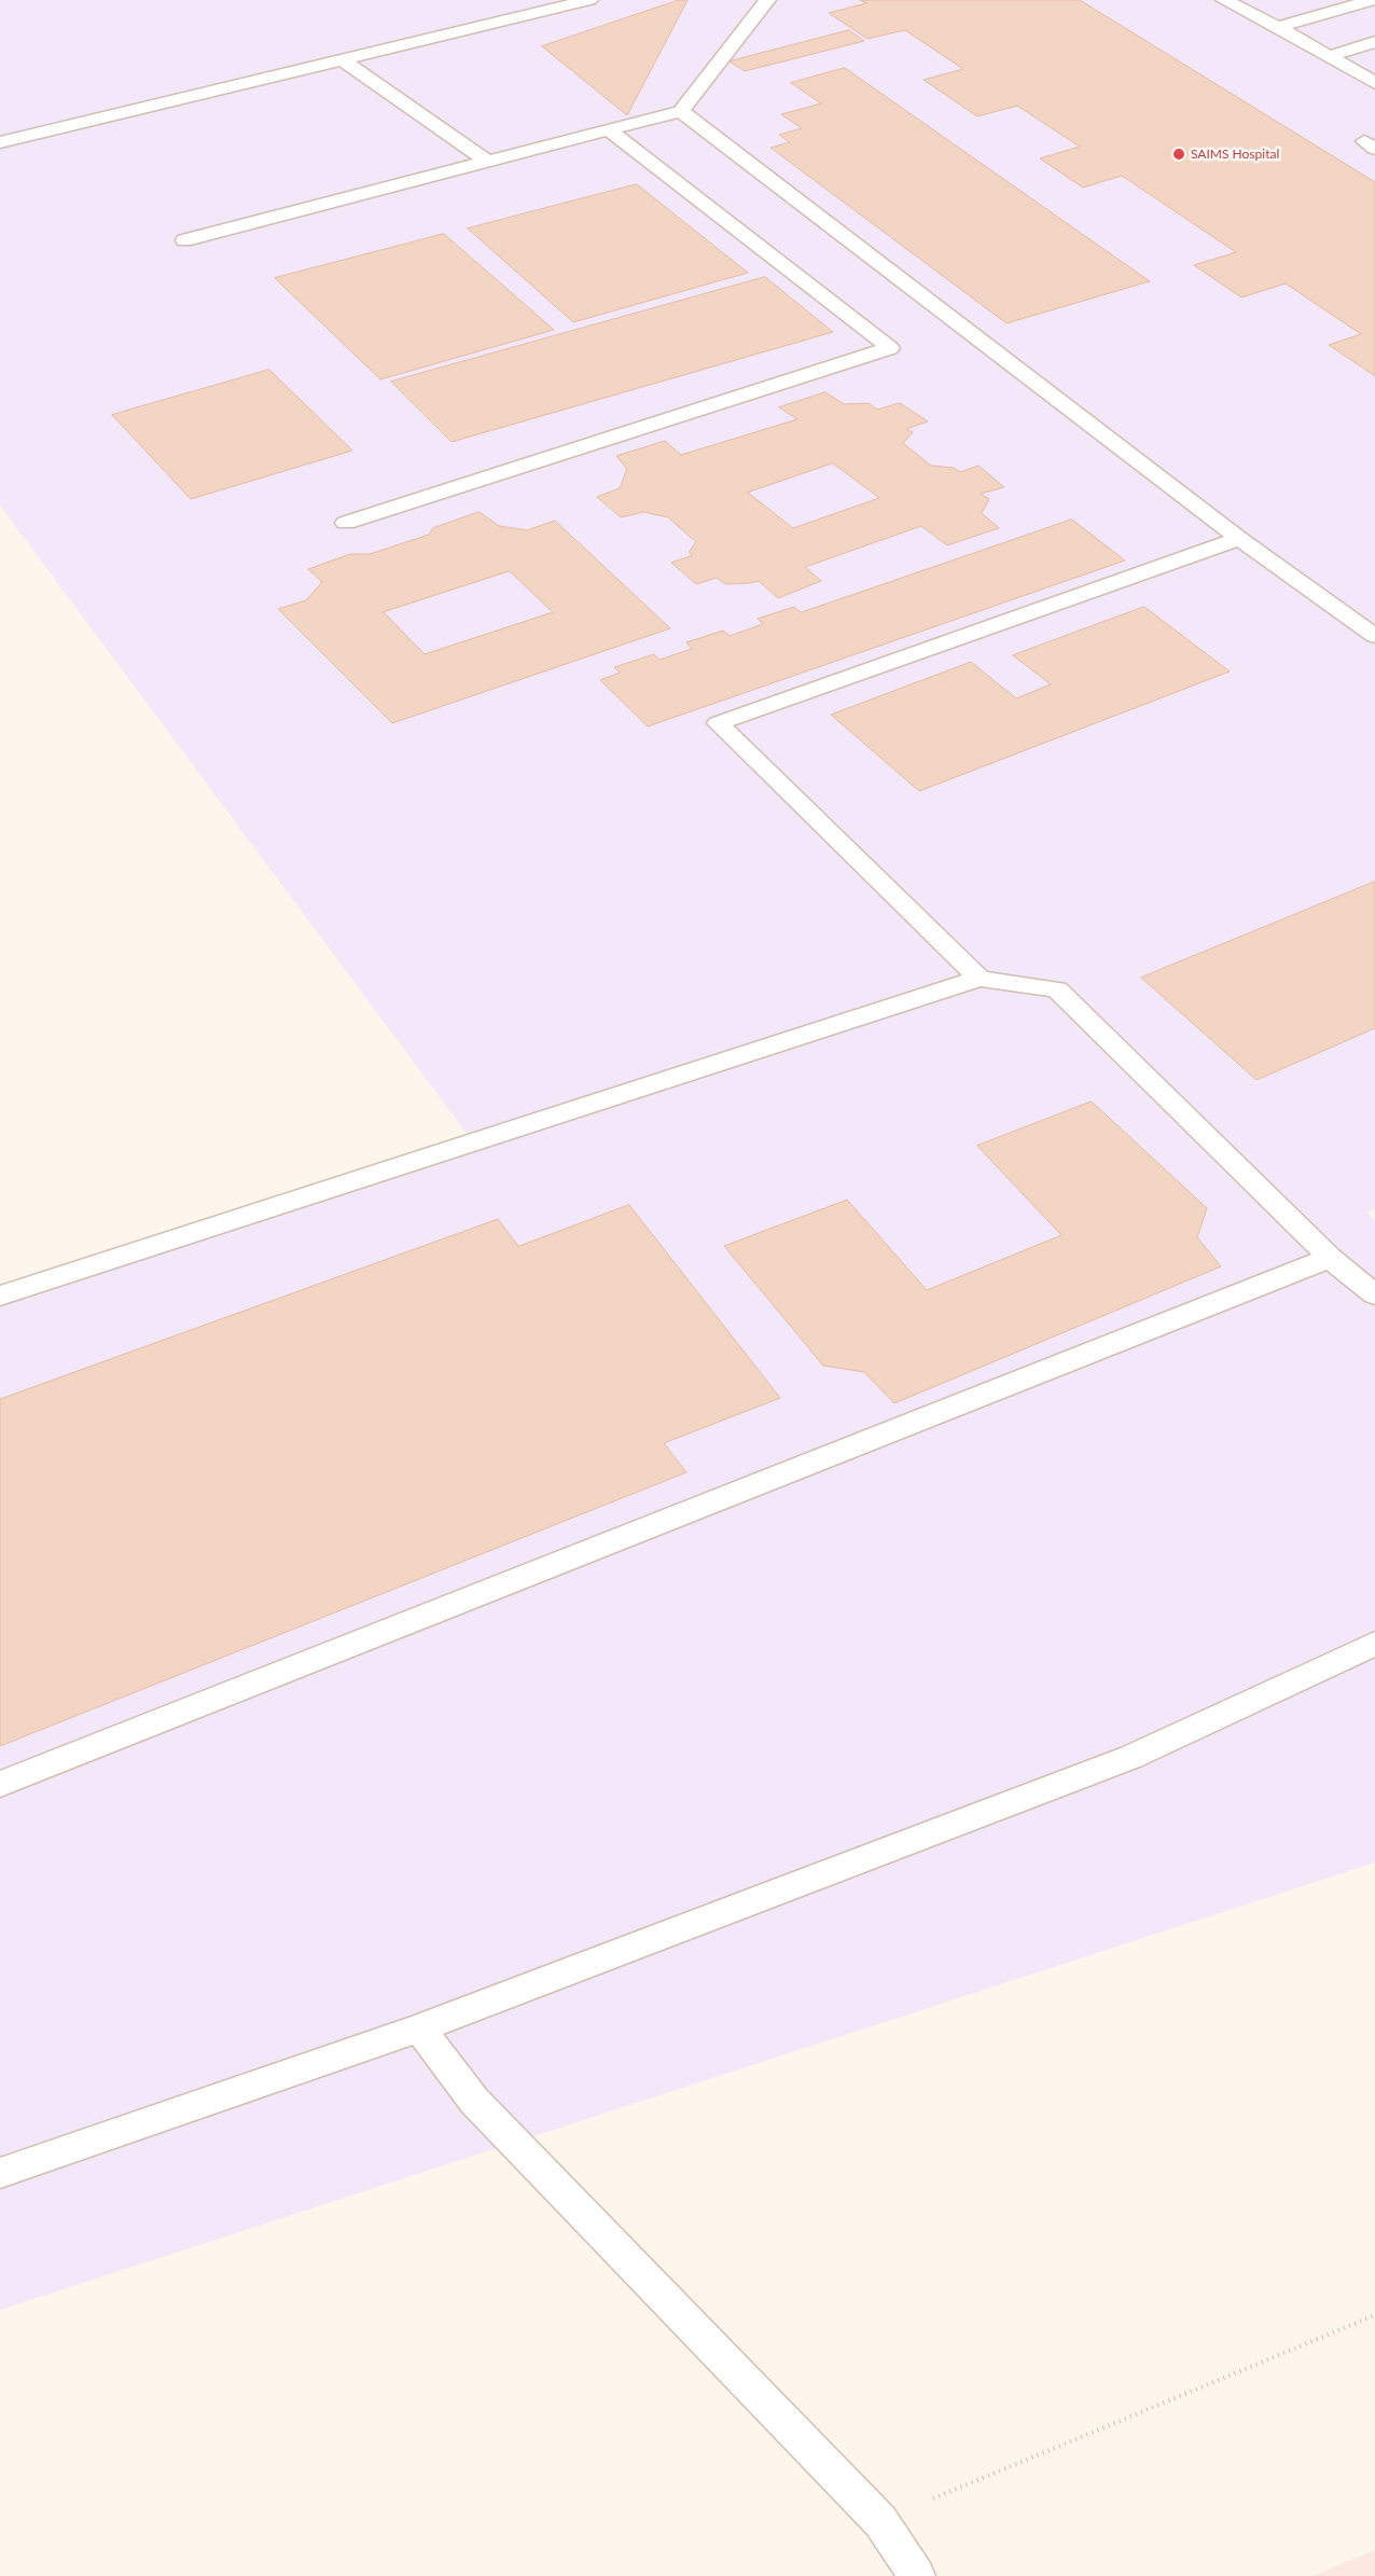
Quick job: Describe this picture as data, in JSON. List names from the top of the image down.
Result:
{
  "places": ["SAIMS Hospital"]
}
